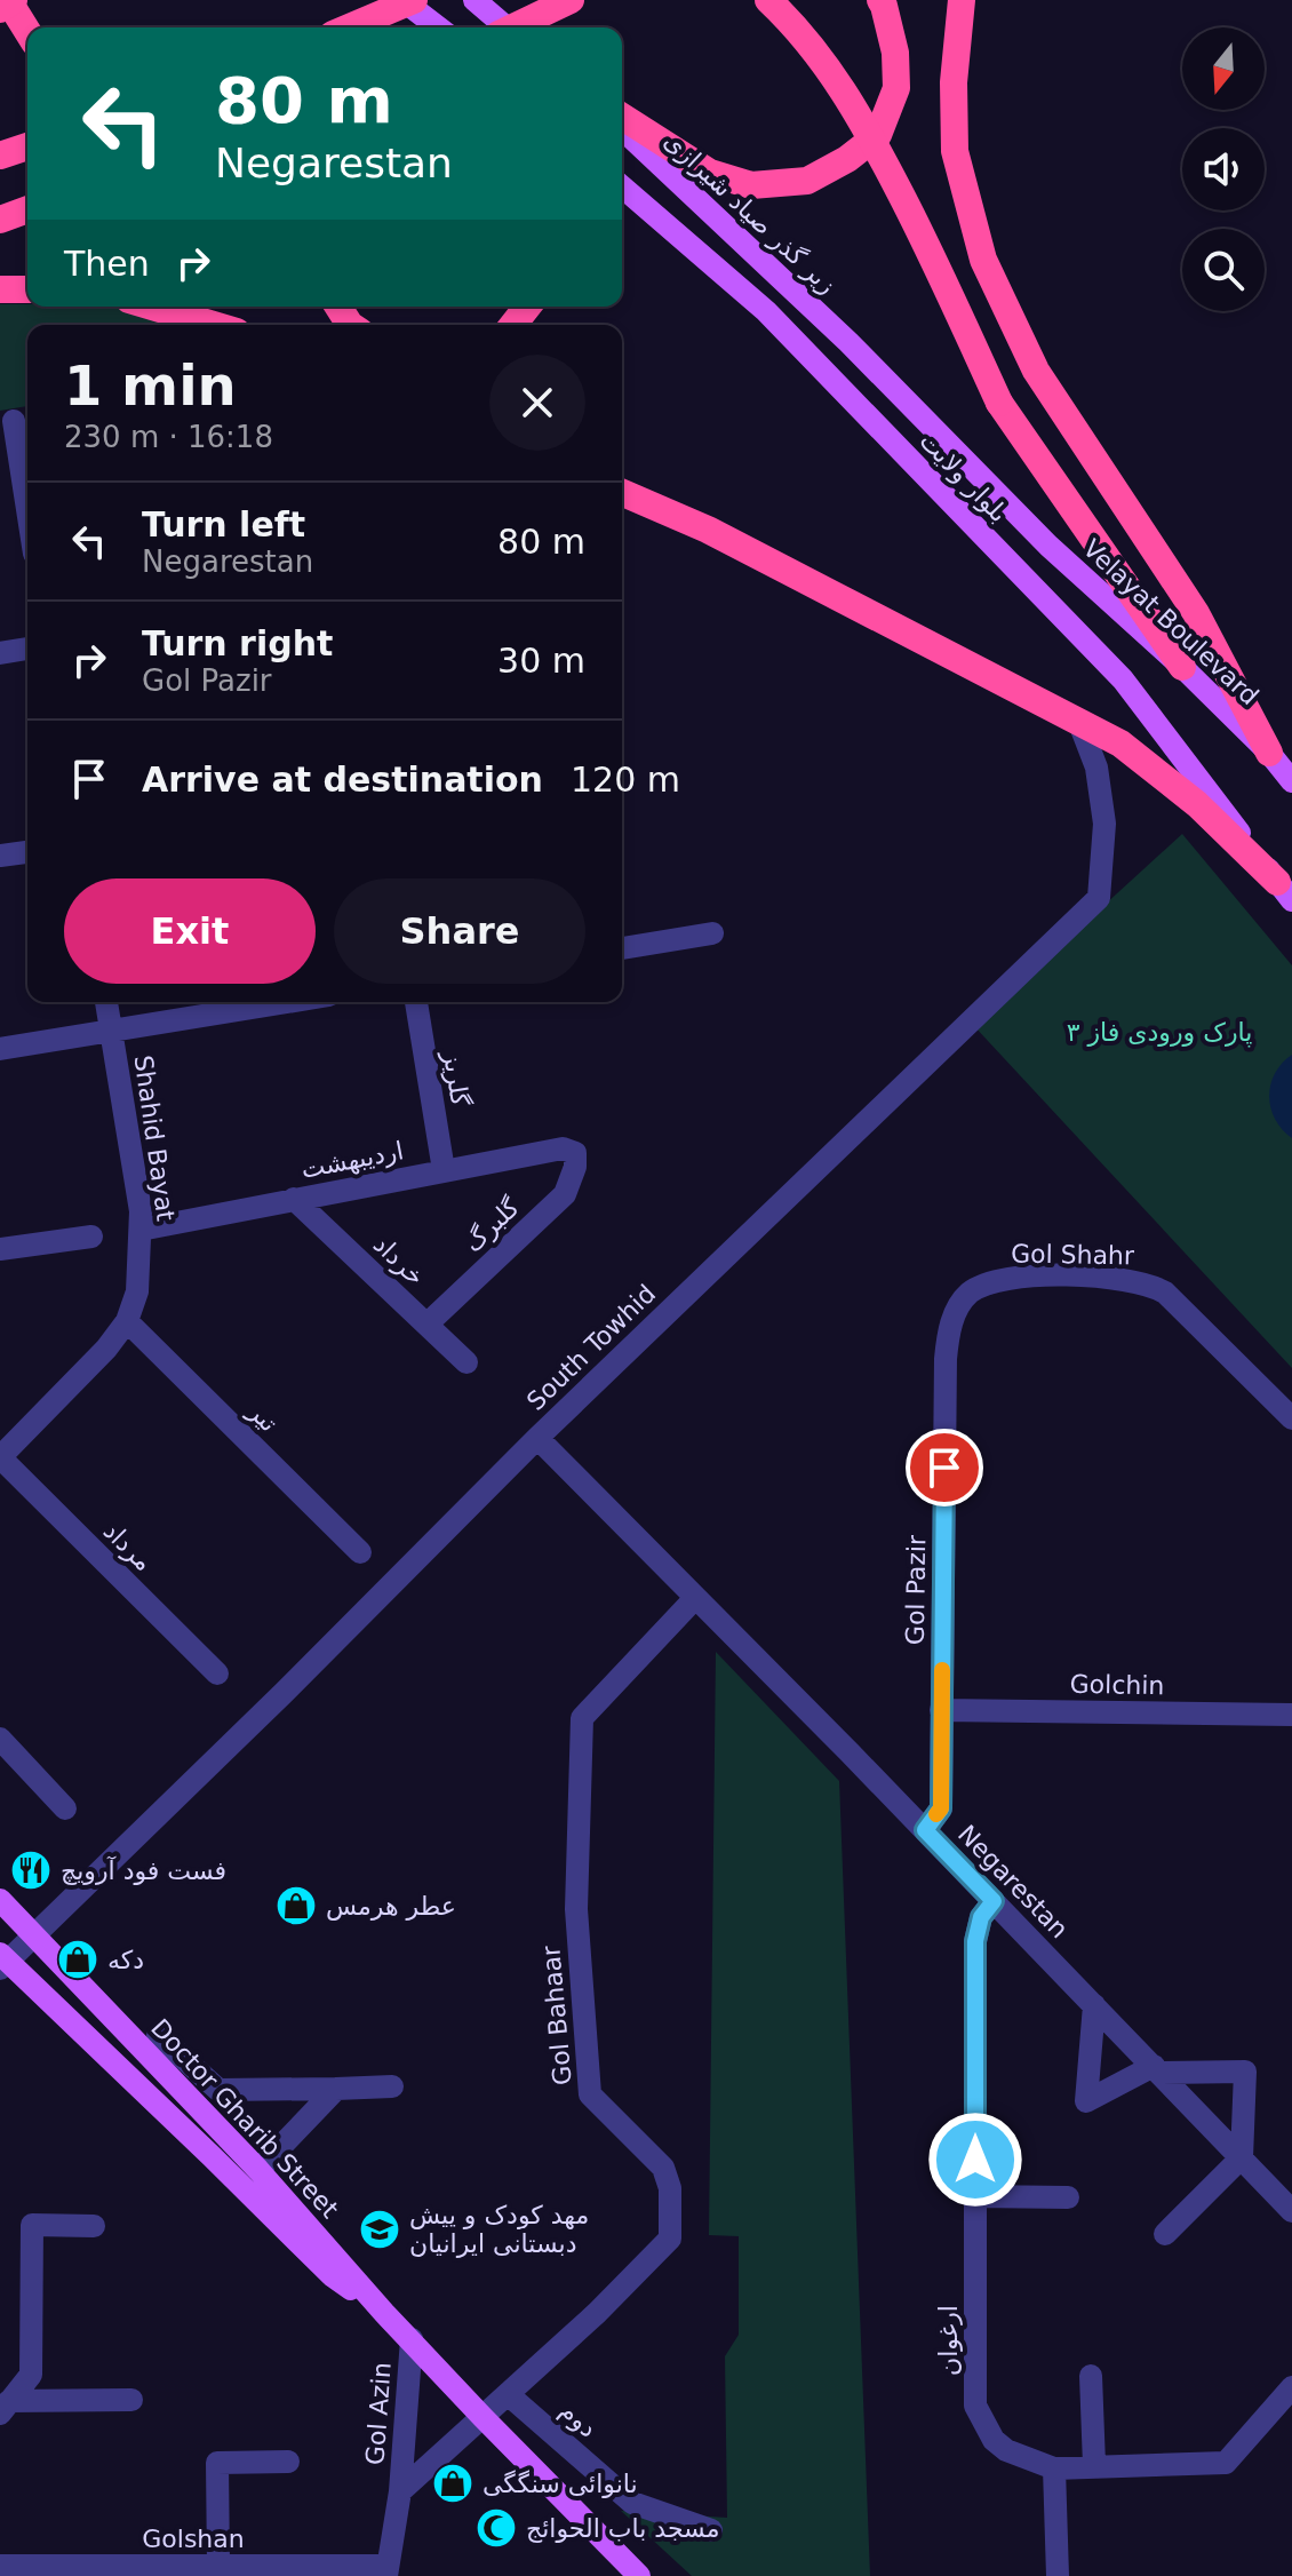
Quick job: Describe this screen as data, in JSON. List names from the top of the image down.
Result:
{
  "streets": {
    "main road": ["زیر گذر صیاد شیرازی", "Velayat Boulevard", "Doctor Gharib Street"],
    "street": [
      "گلریز",
      "Shahid Bayat",
      "اردیبهشت",
      "گلبرگ",
      "Gol Shahr",
      "خرداد",
      "South Towhid",
      "تیر",
      "مرداد",
      "Gol Pazir",
      "Golchin",
      "Negarestan",
      "Gol Bahaar",
      "ارغوان",
      "Gol Azin",
      "دوم",
      "Golshan"
    ]
  },
  "crossings": [
    ["زیر گذر صیاد شیرازی", "Velayat Boulevard"],
    ["گلریز", "اردیبهشت"],
    ["Shahid Bayat", "اردیبهشت"],
    ["Shahid Bayat", "تیر"],
    ["Shahid Bayat", "مرداد"],
    ["اردیبهشت", "گلبرگ"],
    ["اردیبهشت", "خرداد"],
    ["گلبرگ", "خرداد"],
    ["Gol Shahr", "Gol Pazir"],
    ["South Towhid", "Negarestan"],
    ["South Towhid", "Doctor Gharib Street"],
    ["Gol Pazir", "Golchin"],
    ["Gol Pazir", "Negarestan"],
    ["Negarestan", "Gol Bahaar"],
    ["Negarestan", "ارغوان"],
    ["Gol Bahaar", "Gol Azin"],
    ["Gol Bahaar", "دوم"],
    ["Gol Azin", "Golshan"]
  ],
  "parks": ["پارک ورودی فاز ۳"],
  "places": {
    "restaurant": ["فست فود آرویچ"],
    "shop": ["عطر هرمس", "دکه", "نانوائی سنگگی"],
    "school or university": ["مهد کودک و پیش دبستانی ایرانیان"],
    "mosque": ["مسجد باب الحوائج"]
  },
  "north": "bottom",
  "page": {
    "turn": ["80 m", "Negarestan"],
    "then": "Then",
    "heading": ["1 min", "230 m · 16:18"],
    "list": [
      {
        "name": "Turn left",
        "note": "Negarestan",
        "value": "80 m"
      },
      {
        "name": "Turn right",
        "note": "Gol Pazir",
        "value": "30 m"
      },
      {
        "name": "Arrive at destination",
        "value": "120 m"
      }
    ],
    "buttons": ["Exit", "Share"]
  }
}
